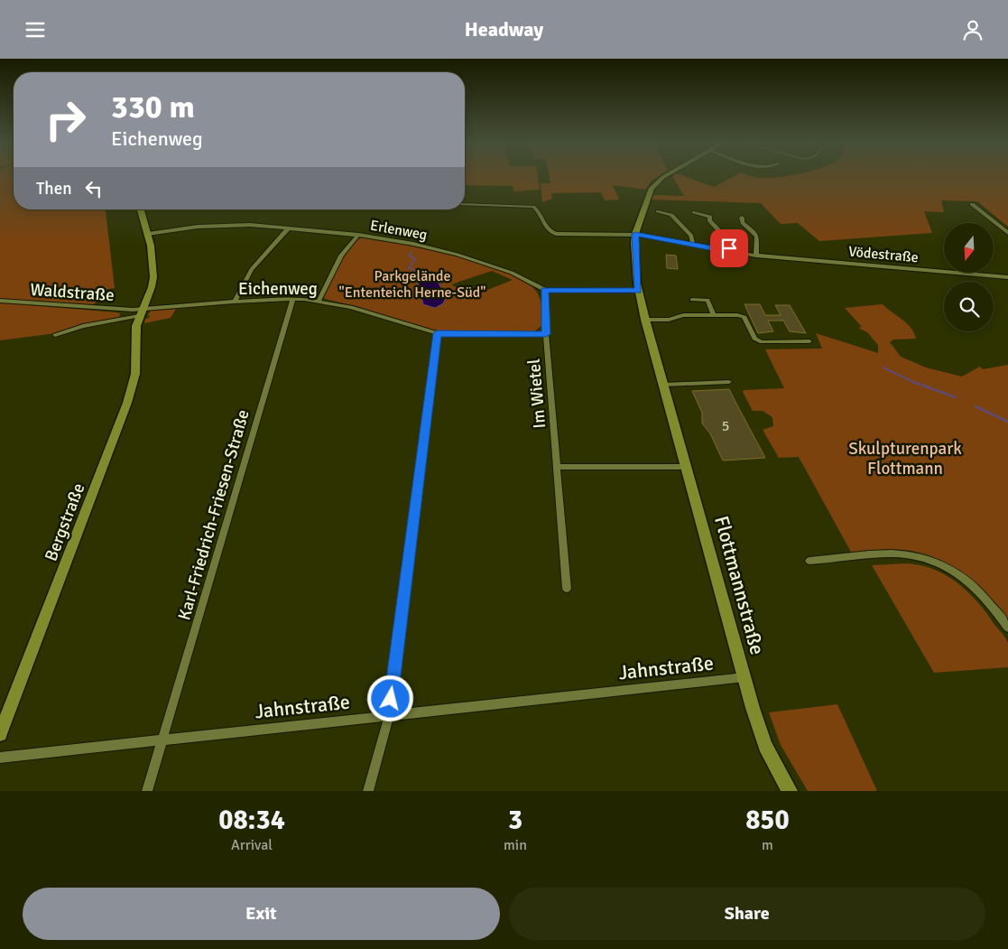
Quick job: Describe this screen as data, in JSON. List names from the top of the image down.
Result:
{
  "streets": {
    "street": [
      "Erlenweg",
      "Vödestraße",
      "Eichenweg",
      "Waldstraße",
      "Im Wietel",
      "Karl-Friedrich-Friesen-Straße",
      "Bergstraße",
      "Flottmannstraße",
      "Jahnstraße"
    ]
  },
  "crossings": [
    ["Erlenweg", "Im Wietel"],
    ["Erlenweg", "Bergstraße"],
    ["Erlenweg", "Flottmannstraße"],
    ["Vödestraße", "Flottmannstraße"],
    ["Eichenweg", "Waldstraße"],
    ["Eichenweg", "Im Wietel"],
    ["Eichenweg", "Karl-Friedrich-Friesen-Straße"],
    ["Eichenweg", "Bergstraße"],
    ["Waldstraße", "Bergstraße"],
    ["Karl-Friedrich-Friesen-Straße", "Jahnstraße"],
    ["Flottmannstraße", "Jahnstraße"]
  ],
  "parks": ["Parkgelände \"Ententeich Herne-Süd\"", "Skulpturenpark Flottmann"],
  "house_numbers": ["5"],
  "north": "bottom",
  "page": {
    "header": "Headway",
    "turn": ["330 m", "Eichenweg"],
    "then": "Then",
    "eta": [
      "08:34",
      "Arrival",
      "3",
      "min",
      "850",
      "m"
    ],
    "buttons": ["Exit", "Share"]
  }
}
